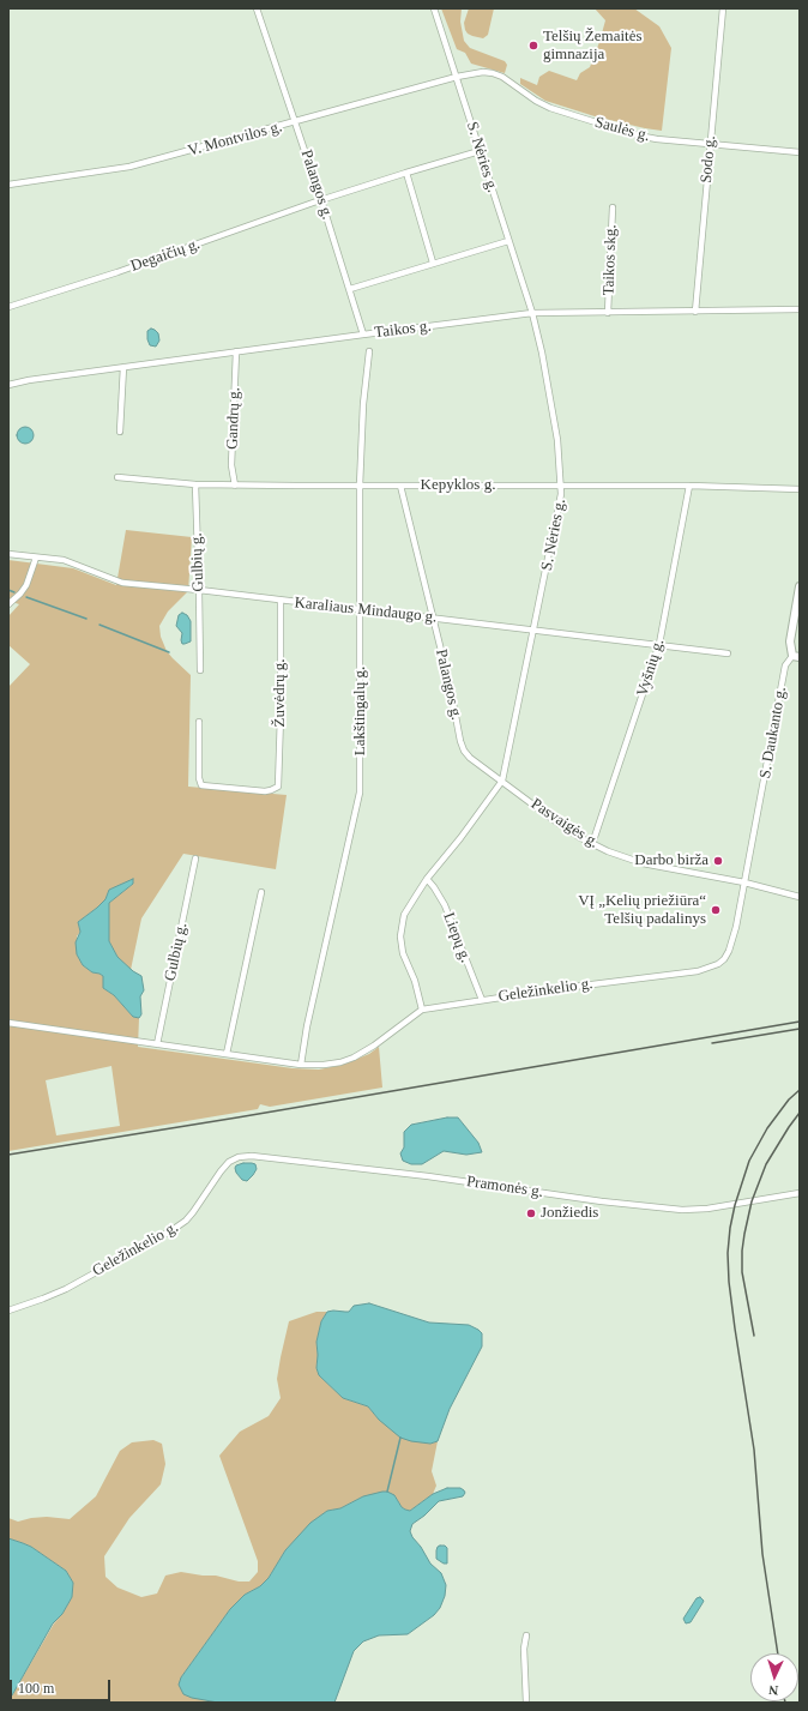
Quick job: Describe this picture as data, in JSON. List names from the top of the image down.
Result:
{
  "streets": {
    "main road": ["S. Daukanto g."],
    "street": [
      "Saulės g.",
      "V. Montvilos g.",
      "S. Nėries g.",
      "Sodo g.",
      "Palangos g.",
      "Degaičių g.",
      "Taikos skg.",
      "Taikos g.",
      "Gandrų g.",
      "Kepyklos g.",
      "Gulbių g.",
      "Karaliaus Mindaugo g.",
      "Vyšnių g.",
      "Žuvėdrų g.",
      "Lakštingalų g.",
      "Pasvaigės g.",
      "Liepų g.",
      "Geležinkelio g.",
      "Pramonės g."
    ]
  },
  "crossings": [
    ["Saulės g.", "V. Montvilos g."],
    ["Saulės g.", "S. Nėries g."],
    ["Saulės g.", "Sodo g."],
    ["V. Montvilos g.", "S. Nėries g."],
    ["V. Montvilos g.", "Palangos g."],
    ["S. Nėries g.", "Palangos g."],
    ["S. Nėries g.", "Degaičių g."],
    ["S. Nėries g.", "Taikos g."],
    ["S. Nėries g.", "Kepyklos g."],
    ["S. Nėries g.", "Karaliaus Mindaugo g."],
    ["S. Nėries g.", "Pasvaigės g."],
    ["S. Nėries g.", "Liepų g."],
    ["S. Nėries g.", "Geležinkelio g."],
    ["Sodo g.", "Taikos g."],
    ["Palangos g.", "Degaičių g."],
    ["Palangos g.", "Taikos g."],
    ["Palangos g.", "Kepyklos g."],
    ["Palangos g.", "Karaliaus Mindaugo g."],
    ["Palangos g.", "Pasvaigės g."],
    ["Taikos skg.", "Taikos g."],
    ["Taikos g.", "Gandrų g."],
    ["Gandrų g.", "Kepyklos g."],
    ["Kepyklos g.", "Gulbių g."],
    ["Kepyklos g.", "Vyšnių g."],
    ["Kepyklos g.", "Lakštingalų g."],
    ["Gulbių g.", "Karaliaus Mindaugo g."],
    ["Gulbių g.", "Geležinkelio g."],
    ["Karaliaus Mindaugo g.", "Vyšnių g."],
    ["Karaliaus Mindaugo g.", "Žuvėdrų g."],
    ["Karaliaus Mindaugo g.", "Lakštingalų g."],
    ["Vyšnių g.", "Pasvaigės g."],
    ["Lakštingalų g.", "Geležinkelio g."],
    ["S. Daukanto g.", "Pasvaigės g."],
    ["S. Daukanto g.", "Geležinkelio g."],
    ["Pasvaigės g.", "Geležinkelio g."],
    ["Liepų g.", "Geležinkelio g."],
    ["Geležinkelio g.", "Pramonės g."]
  ],
  "places": [
    "Telšių Žemaitės gimnazija",
    "Darbo birža",
    "VĮ „Kelių priežiūra“ Telšių padalinys",
    "Jonžiedis"
  ],
  "scale_bar": "100 m",
  "north": "bottom"
}
